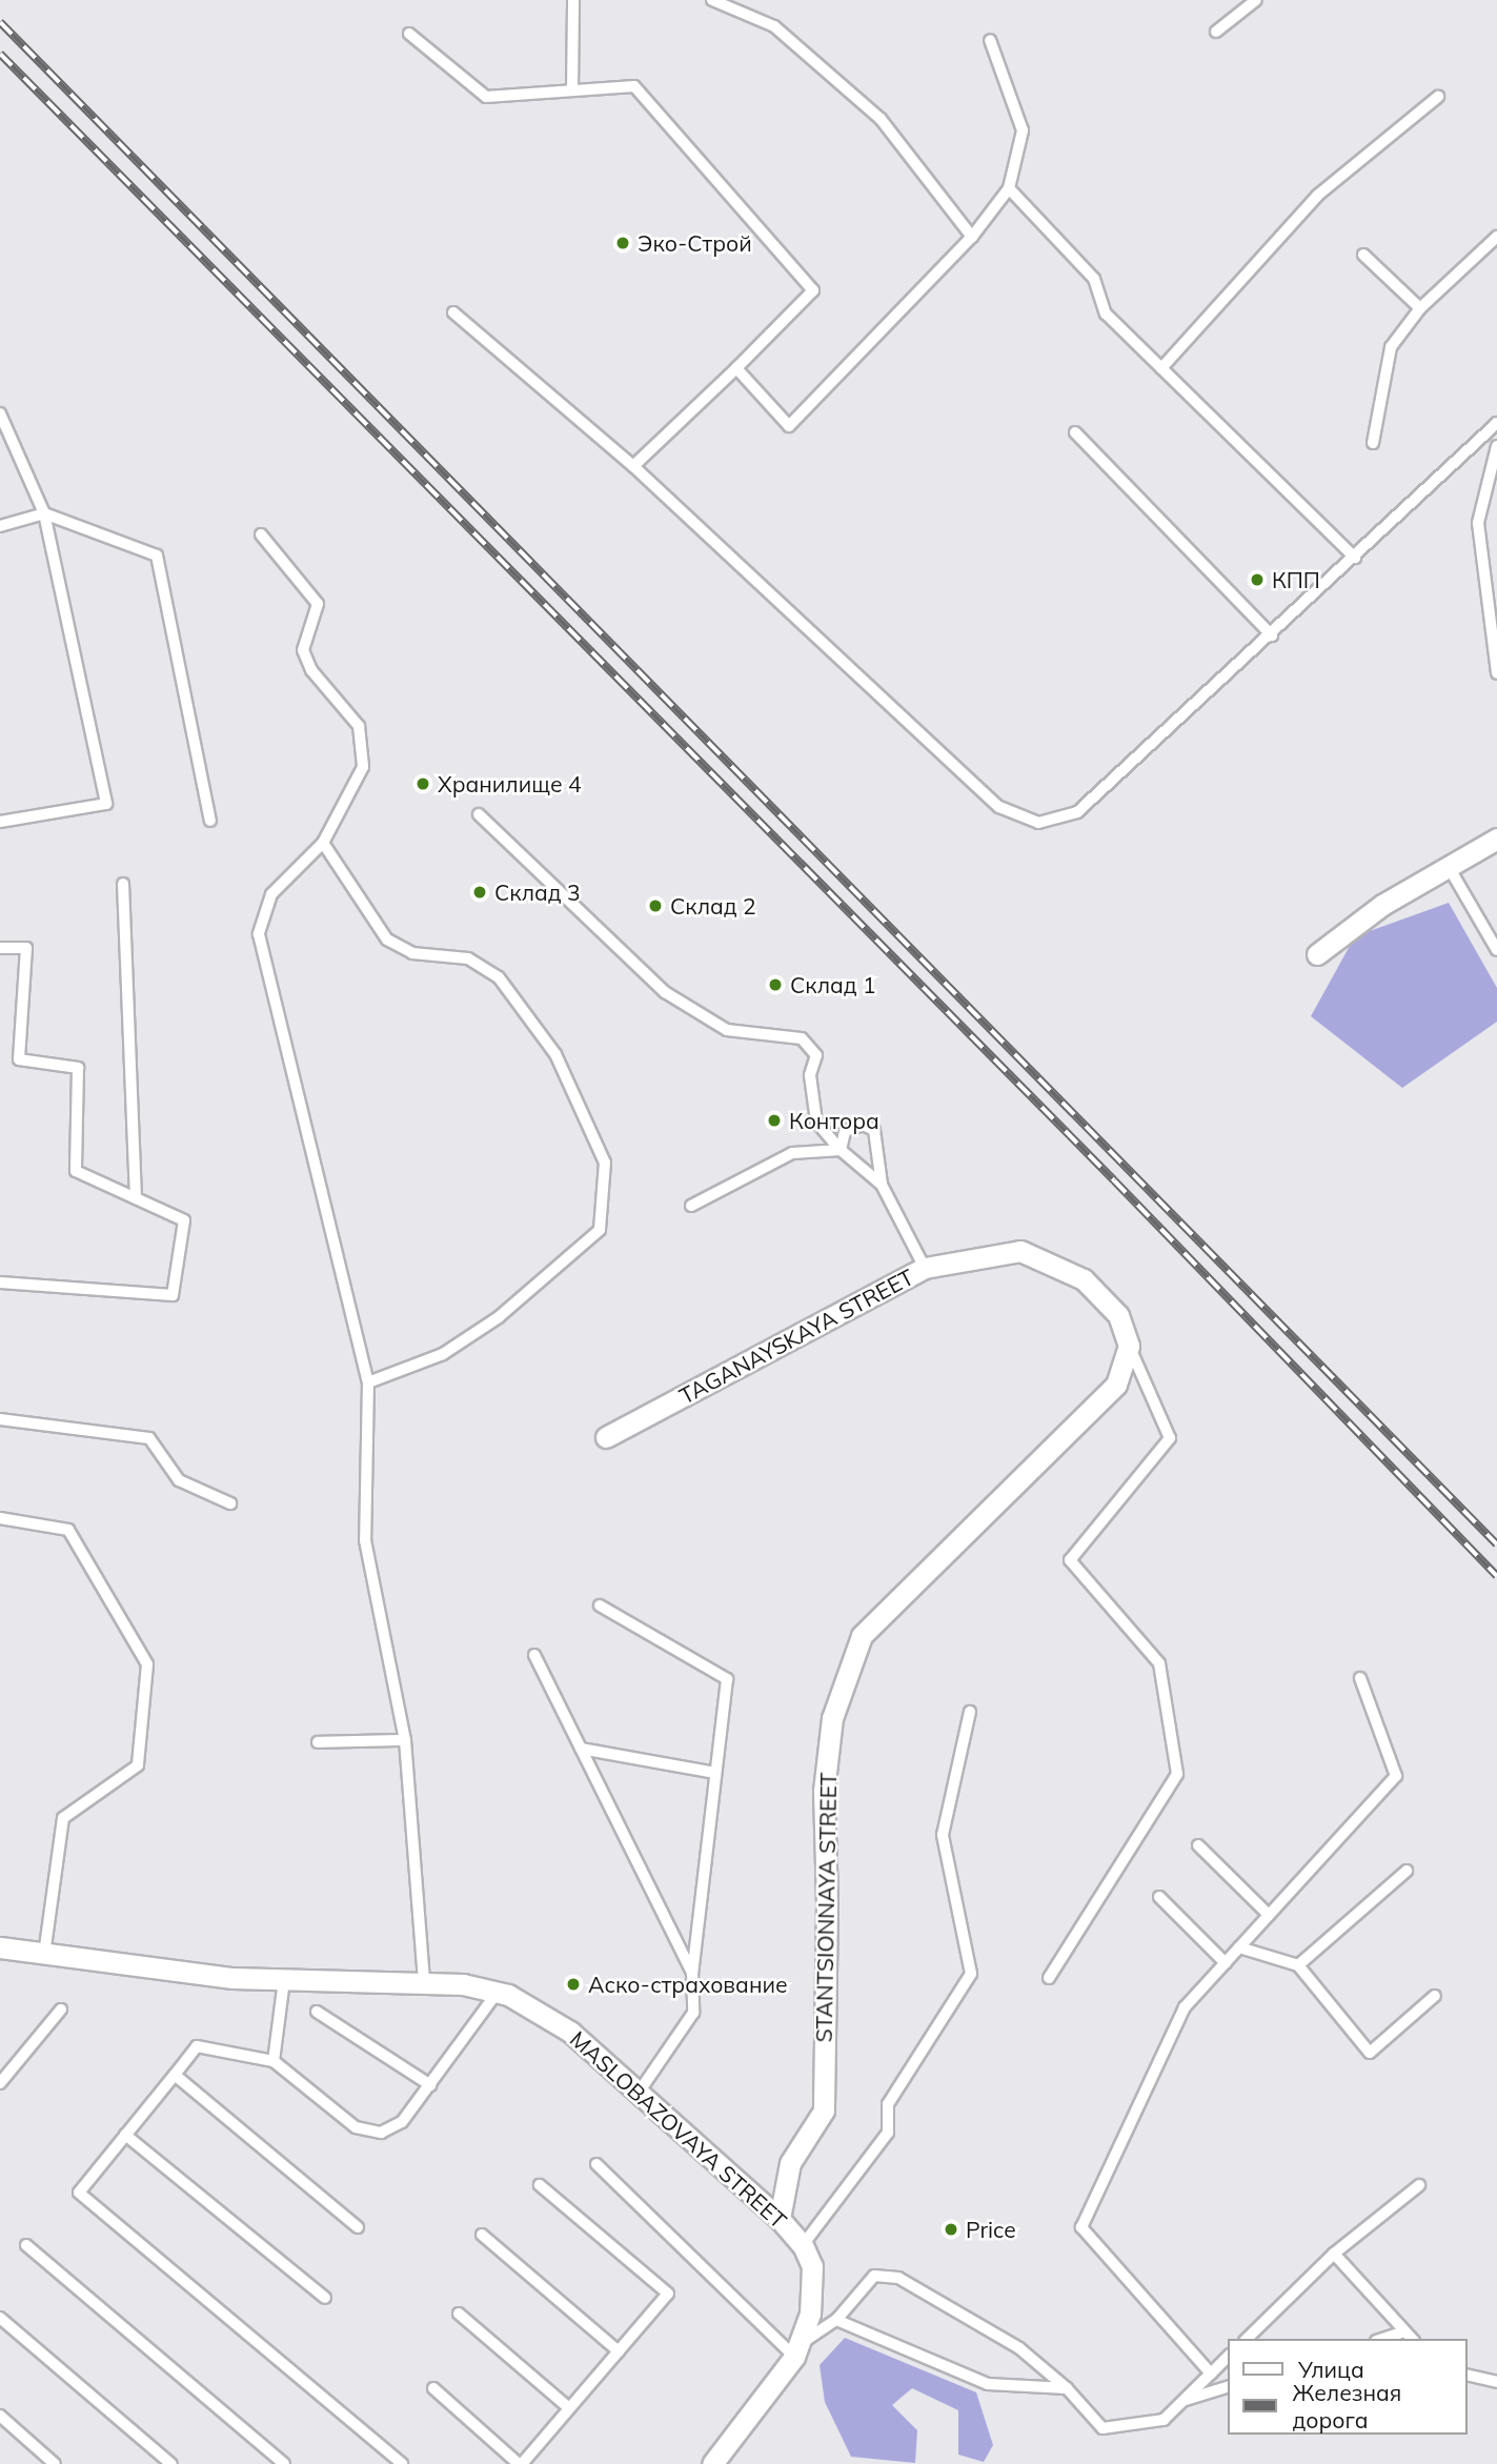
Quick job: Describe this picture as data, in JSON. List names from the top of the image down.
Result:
{
  "streets": {
    "street": ["TAGANAYSKAYA STREET", "STANTSIONNAYA STREET", "MASLOBAZOVAYA STREET"]
  },
  "crossings": [
    ["TAGANAYSKAYA STREET", "STANTSIONNAYA STREET"],
    ["STANTSIONNAYA STREET", "MASLOBAZOVAYA STREET"]
  ],
  "places": [
    "Эко-Строй",
    "КПП",
    "Хранилище 4",
    "Склад 3",
    "Склад 2",
    "Склад 1",
    "Контора",
    "Аско-страхование",
    "Price"
  ],
  "legend": ["Улица", "Железная дорога"]
}
